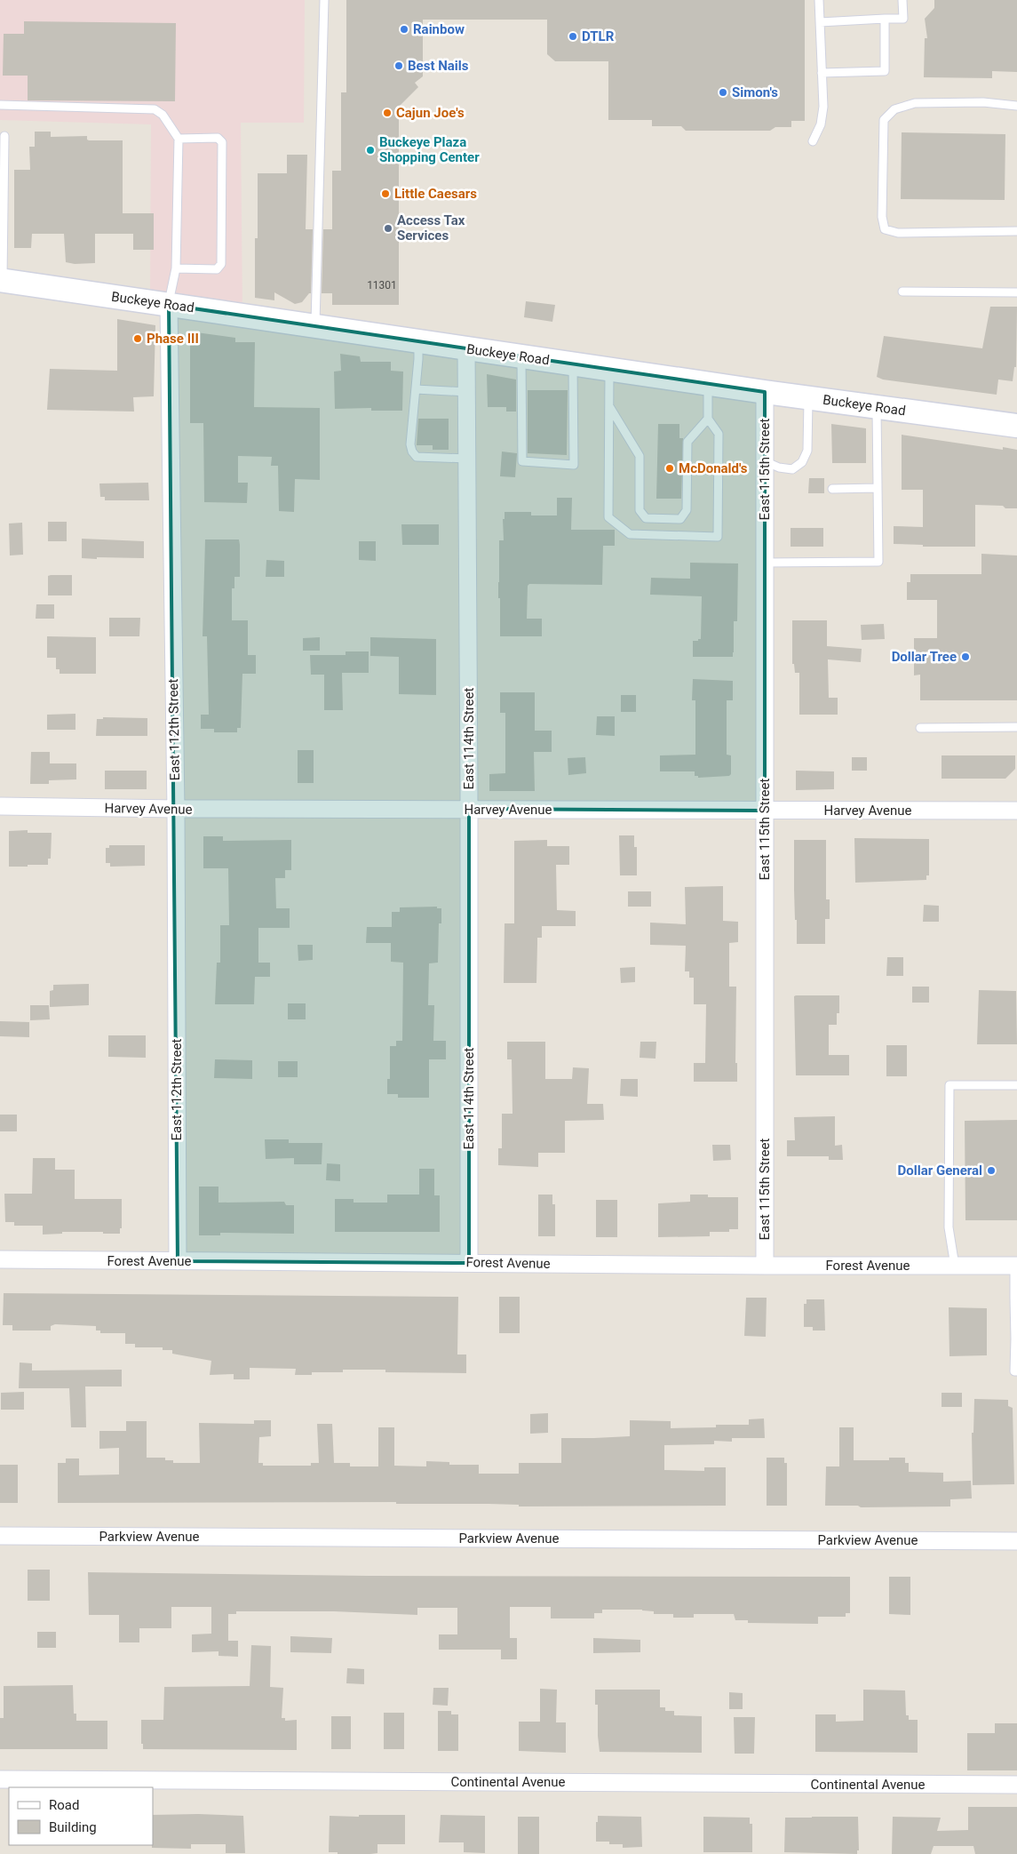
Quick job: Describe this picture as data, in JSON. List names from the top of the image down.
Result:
{
  "streets": {
    "street": [
      "Buckeye Road",
      "East 115th Street",
      "East 112th Street",
      "East 114th Street",
      "Harvey Avenue",
      "Forest Avenue",
      "Parkview Avenue",
      "Continental Avenue"
    ]
  },
  "crossings": [
    ["Buckeye Road", "East 115th Street"],
    ["Buckeye Road", "East 112th Street"],
    ["Buckeye Road", "East 114th Street"],
    ["East 115th Street", "Harvey Avenue"],
    ["East 115th Street", "Forest Avenue"],
    ["East 112th Street", "Harvey Avenue"],
    ["East 112th Street", "Forest Avenue"],
    ["East 114th Street", "Harvey Avenue"],
    ["East 114th Street", "Forest Avenue"]
  ],
  "places": [
    "Rainbow",
    "DTLR",
    "Best Nails",
    "Simon's",
    "Cajun Joe's",
    "Buckeye Plaza Shopping Center",
    "Little Caesars",
    "Access Tax Services",
    "Phase III",
    "McDonald's",
    "Dollar Tree",
    "Dollar General"
  ],
  "house_numbers": ["11301"],
  "legend": ["Road", "Building"]
}
